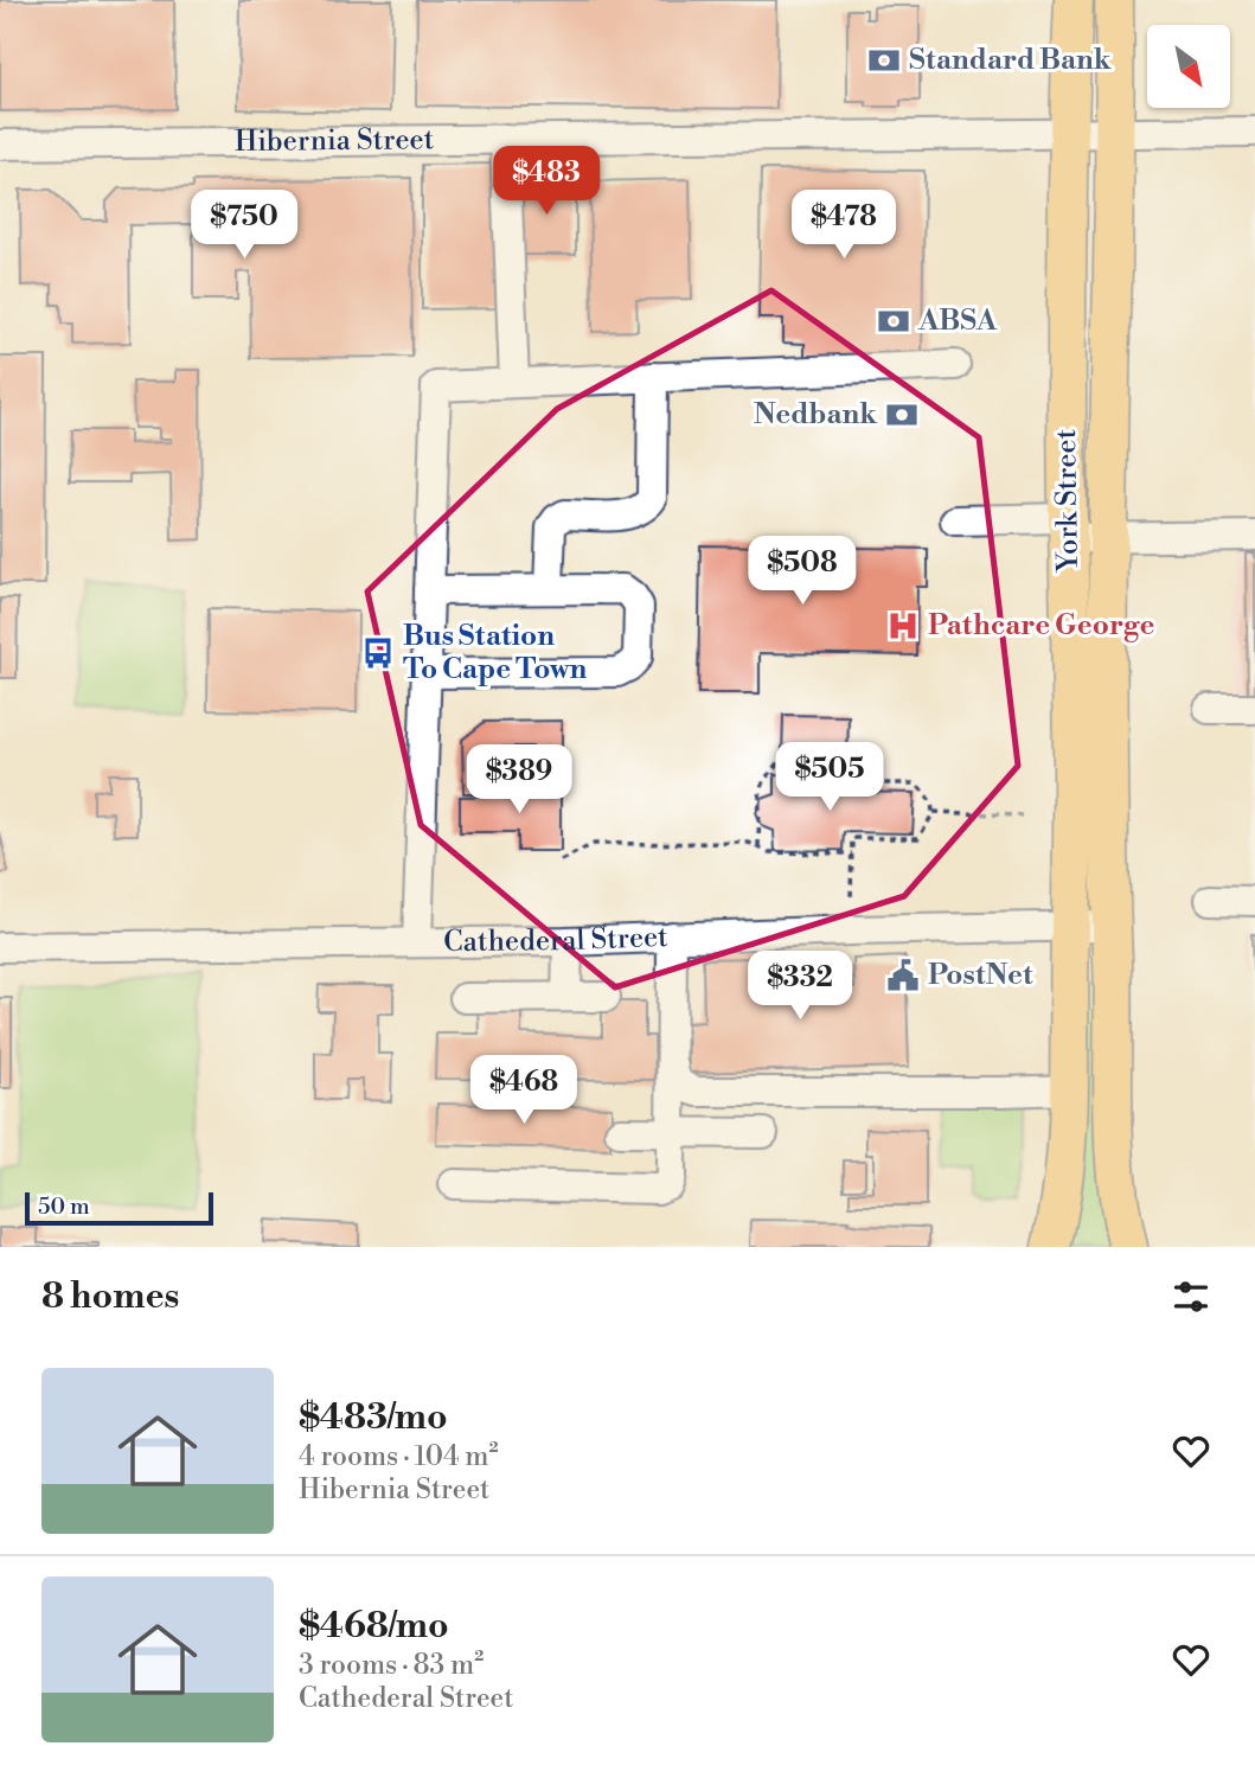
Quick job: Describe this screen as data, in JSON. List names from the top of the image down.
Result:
{
  "streets": {
    "main road": ["York Street"],
    "street": ["Hibernia Street", "Cathederal Street"]
  },
  "crossings": [
    ["Hibernia Street", "York Street"],
    ["York Street", "Cathederal Street"]
  ],
  "places": {
    "bank": ["Standard Bank", "ABSA", "Nedbank"],
    "hospital": ["Pathcare George"],
    "bus stop": ["Bus Station To Cape Town"],
    "public building": ["PostNet"]
  },
  "scale_bar": "50 m",
  "north": "bottom right",
  "page": {
    "price": [
      "$483",
      "$750",
      "$478",
      "$508",
      "$505",
      "$389",
      "$332",
      "$468"
    ],
    "scale": "50 m",
    "heading": "8 homes",
    "list": [
      {
        "name": "$483/mo",
        "note": "4 rooms · 104 m² · Hibernia Street"
      },
      {
        "name": "$468/mo",
        "note": "3 rooms · 83 m² · Cathederal Street"
      }
    ]
  }
}
